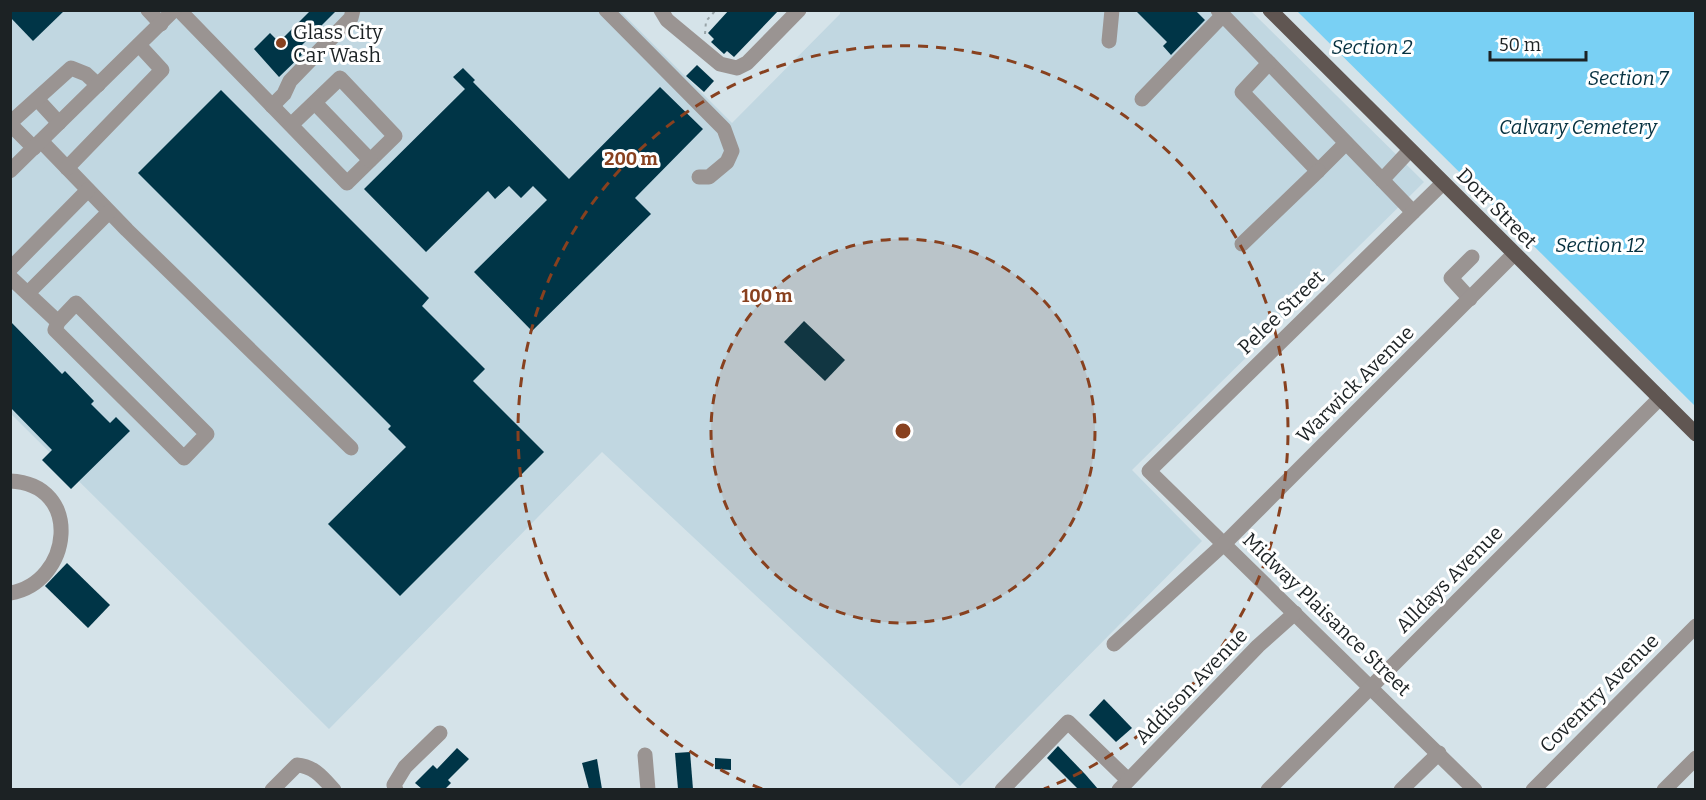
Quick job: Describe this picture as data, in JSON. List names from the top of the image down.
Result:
{
  "streets": {
    "main road": ["Dorr Street"],
    "street": [
      "Pelee Street",
      "Warwick Avenue",
      "Alldays Avenue",
      "Midway Plaisance Street",
      "Addison Avenue",
      "Coventry Avenue"
    ]
  },
  "crossings": [
    ["Dorr Street", "Pelee Street"],
    ["Dorr Street", "Warwick Avenue"],
    ["Dorr Street", "Alldays Avenue"],
    ["Pelee Street", "Midway Plaisance Street"],
    ["Warwick Avenue", "Midway Plaisance Street"],
    ["Alldays Avenue", "Midway Plaisance Street"],
    ["Midway Plaisance Street", "Addison Avenue"]
  ],
  "parks": [
    "Section 2",
    "Section 7",
    "Calvary Cemetery",
    "Section 12"
  ],
  "places": ["Glass City Car Wash"],
  "scale_bar": "50 m",
  "rings": ["200 m", "100 m"]
}
